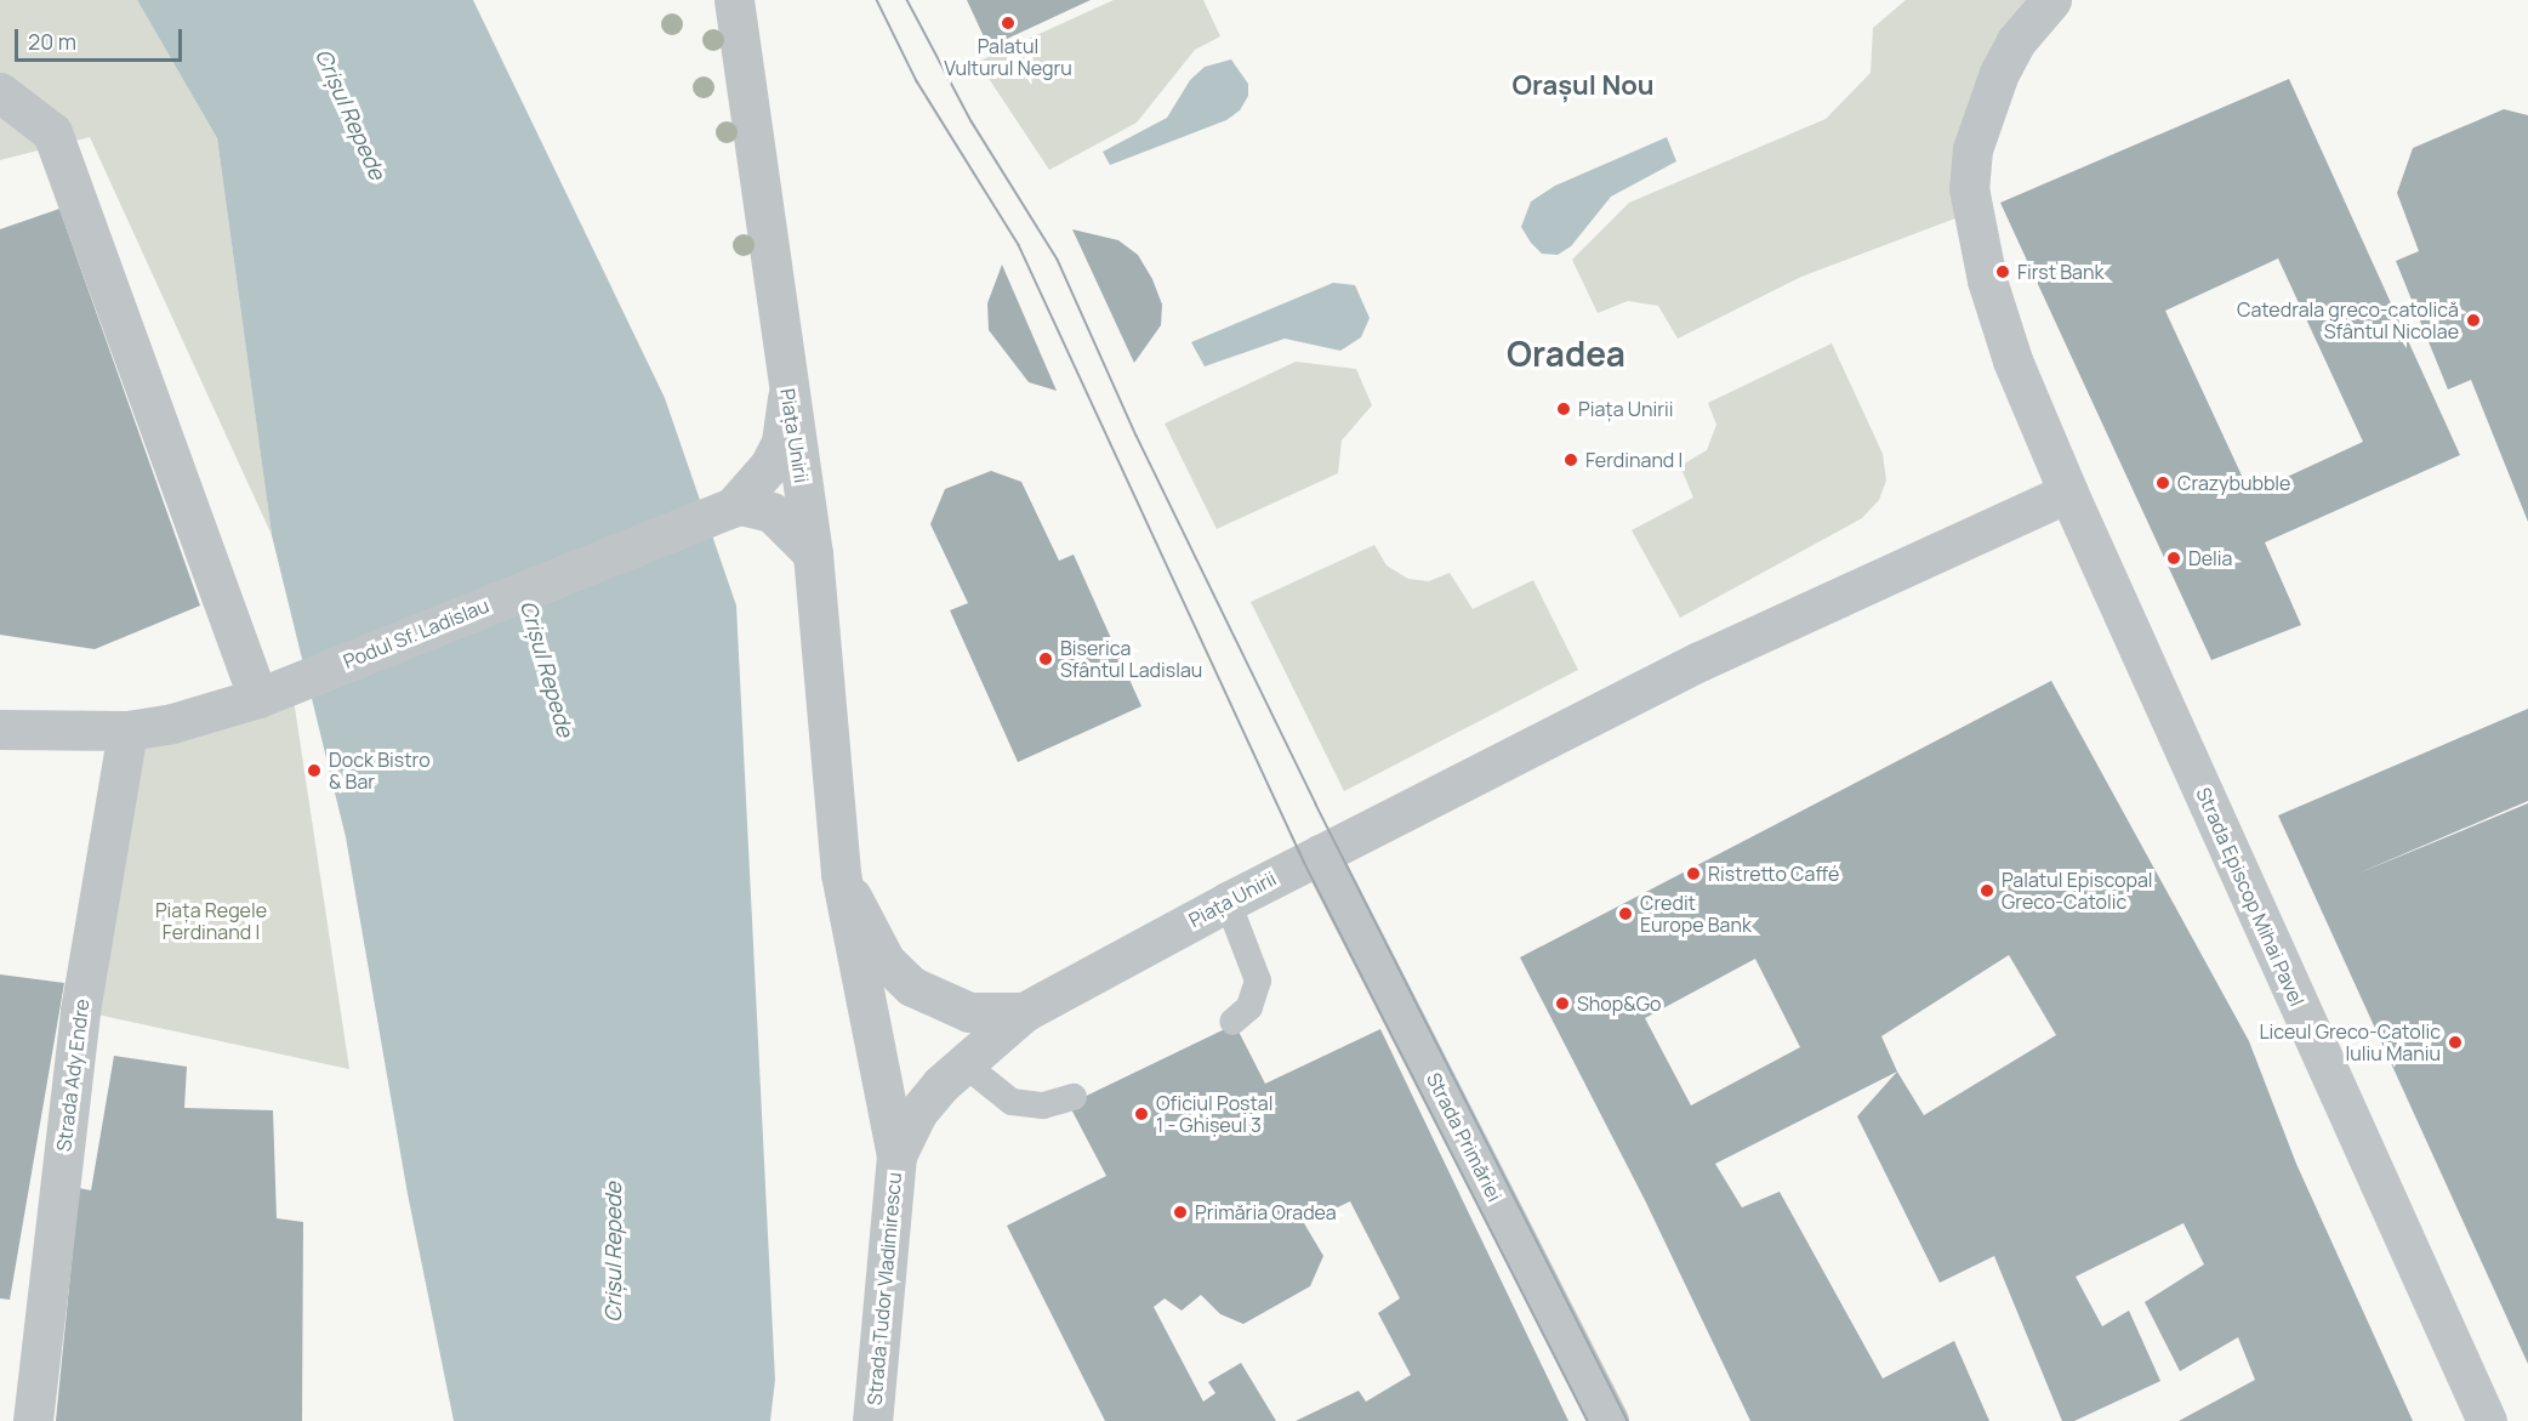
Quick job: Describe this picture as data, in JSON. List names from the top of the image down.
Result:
{
  "streets": {
    "street": [
      "Piața Unirii",
      "Podul Sf. Ladislau",
      "Strada Episcop Mihai Pavel",
      "Strada Ady Endre",
      "Strada Primăriei",
      "Strada Tudor Vladimirescu"
    ]
  },
  "crossings": [
    ["Piața Unirii", "Strada Episcop Mihai Pavel"],
    ["Piața Unirii", "Strada Primăriei"],
    ["Piața Unirii", "Strada Tudor Vladimirescu"]
  ],
  "districts": ["Orașul Nou", "Oradea"],
  "water": ["Crișul Repede"],
  "parks": ["Piața Regele Ferdinand I"],
  "places": [
    "Palatul Vulturul Negru",
    "First Bank",
    "Catedrala greco-catolică Sfântul Nicolae",
    "Piața Unirii",
    "Ferdinand I",
    "Crazybubble",
    "Delia",
    "Biserica Sfântul Ladislau",
    "Dock Bistro & Bar",
    "Ristretto Caffé",
    "Palatul Episcopal Greco-Catolic",
    "Credit Europe Bank",
    "Shop&Go",
    "Liceul Greco-Catolic Iuliu Maniu",
    "Oficiul Poștal 1 - Ghișeul 3",
    "Primăria Oradea"
  ],
  "scale_bar": "20 m"
}
